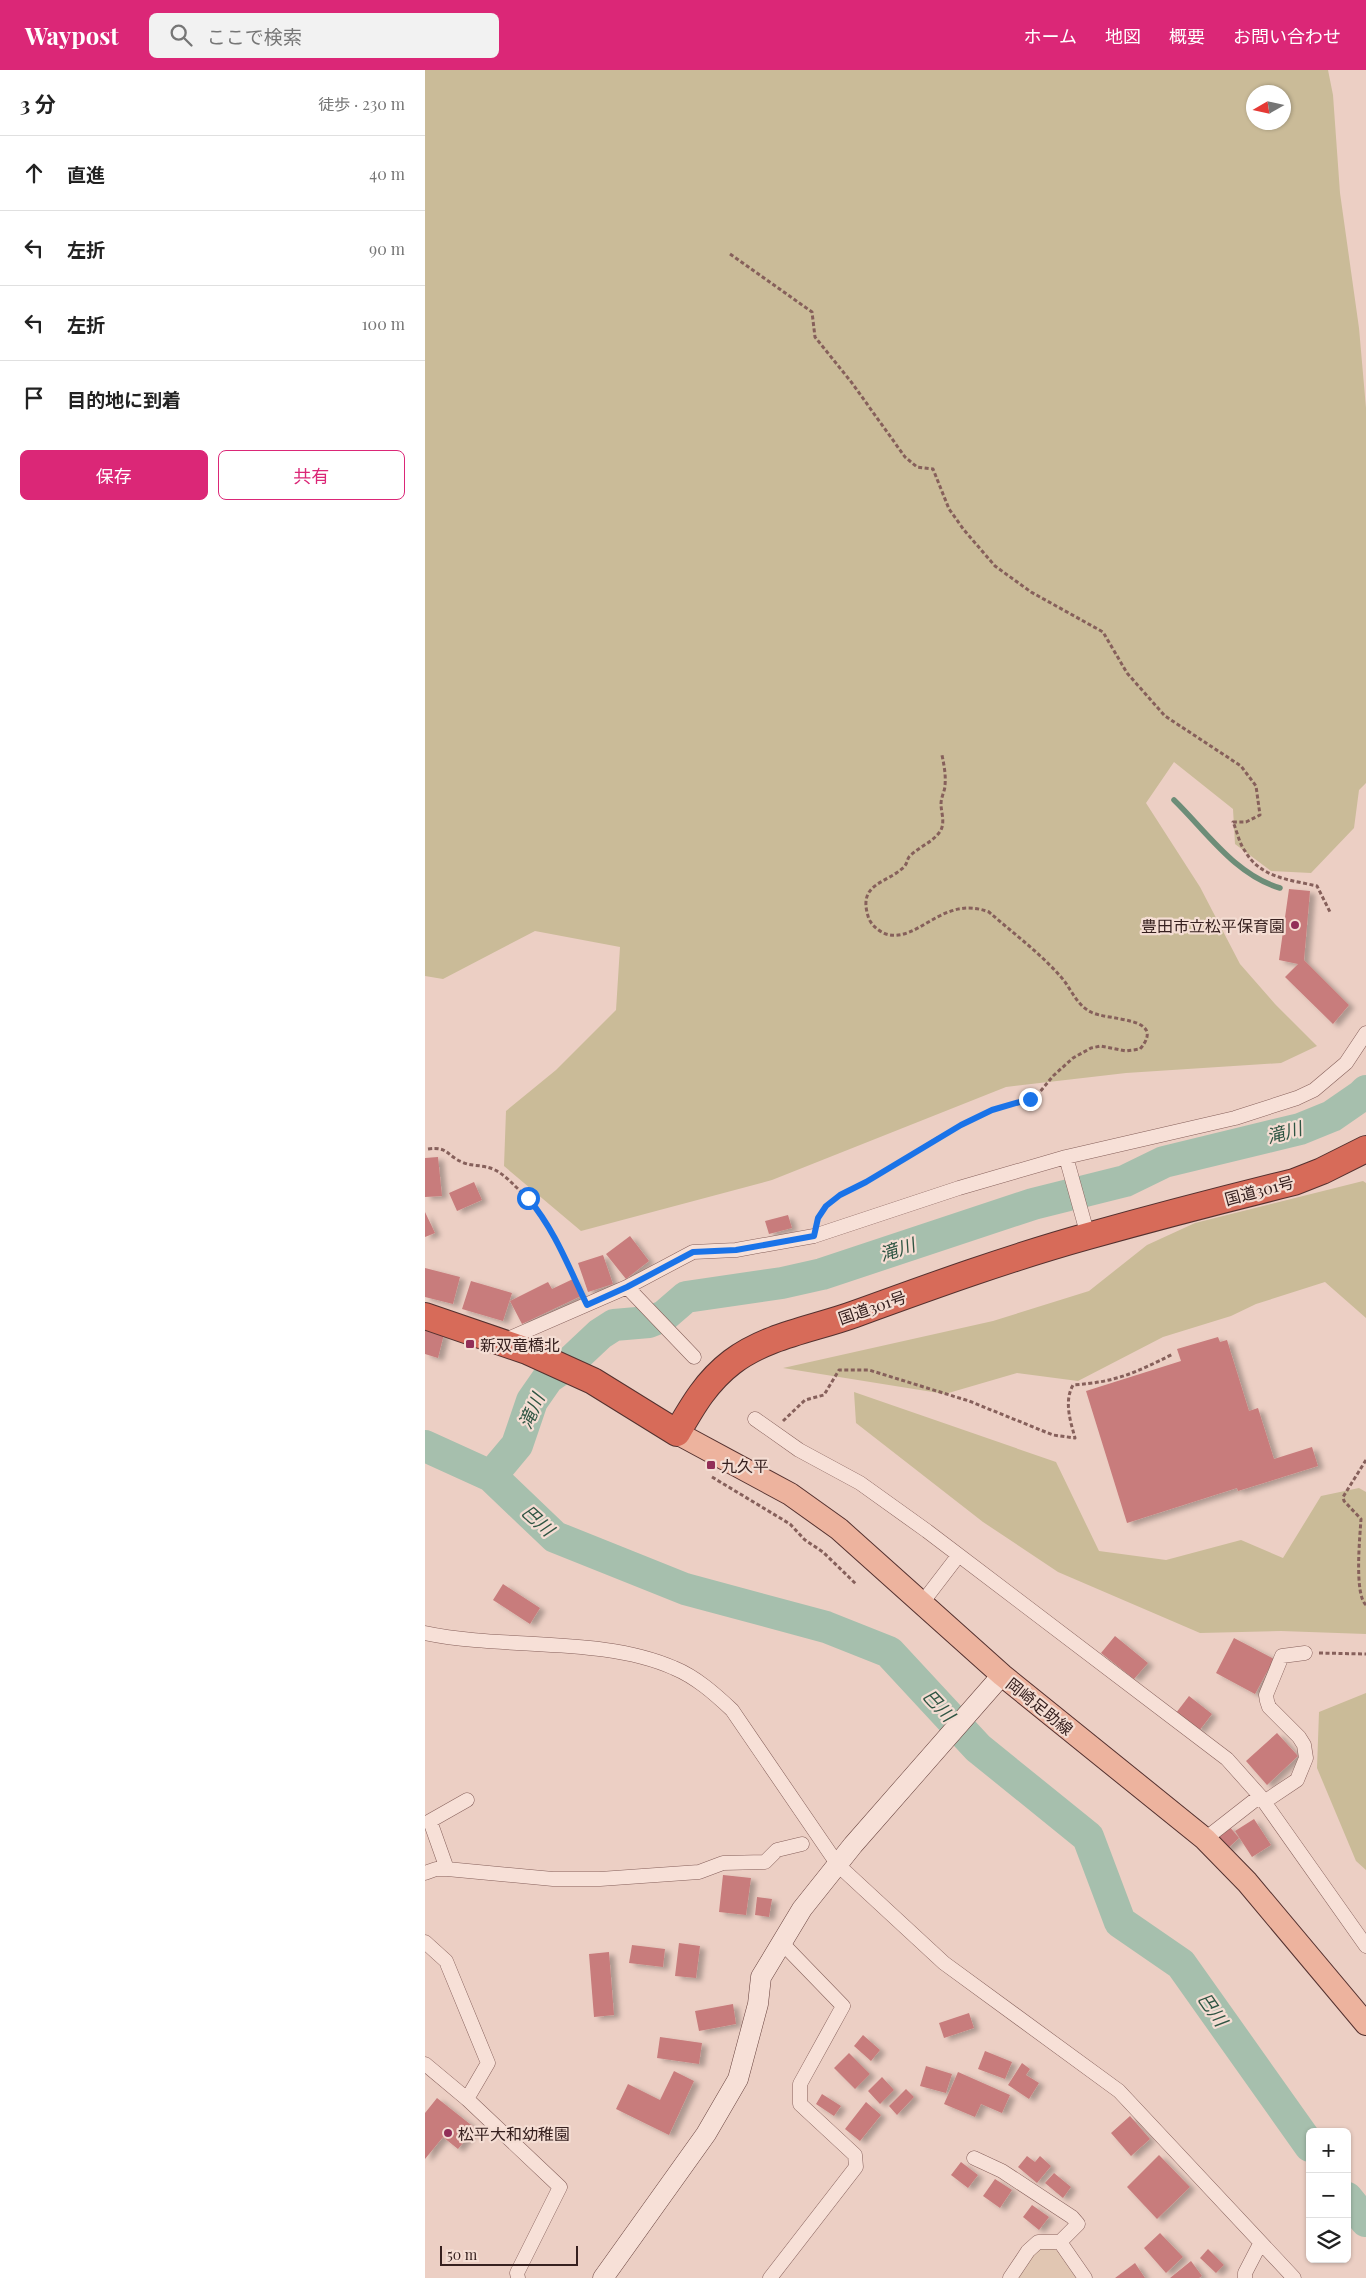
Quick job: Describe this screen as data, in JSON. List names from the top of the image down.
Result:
{
  "streets": {
    "highway": ["国道301号"],
    "main road": ["岡崎足助線"]
  },
  "crossings": [
    ["国道301号", "岡崎足助線"]
  ],
  "water": ["滝川", "巴川"],
  "places": {
    "other": ["豊田市立松平保育園", "松平大和幼稚園"],
    "transit": ["新双竜橋北", "九久平"]
  },
  "scale_bar": "50 m",
  "north": "left",
  "page": {
    "header": "Waypost",
    "search": "ここで検索",
    "nav": [
      "ホーム",
      "地図",
      "概要",
      "お問い合わせ"
    ],
    "heading": ["3 分", "徒歩 · 230 m"],
    "list": [
      ["直進", "40 m"],
      ["左折", "90 m"],
      ["左折", "100 m"],
      "目的地に到着"
    ],
    "buttons": ["保存", "共有"],
    "map_buttons": ["+", "−"],
    "scale": "50 m"
  }
}
